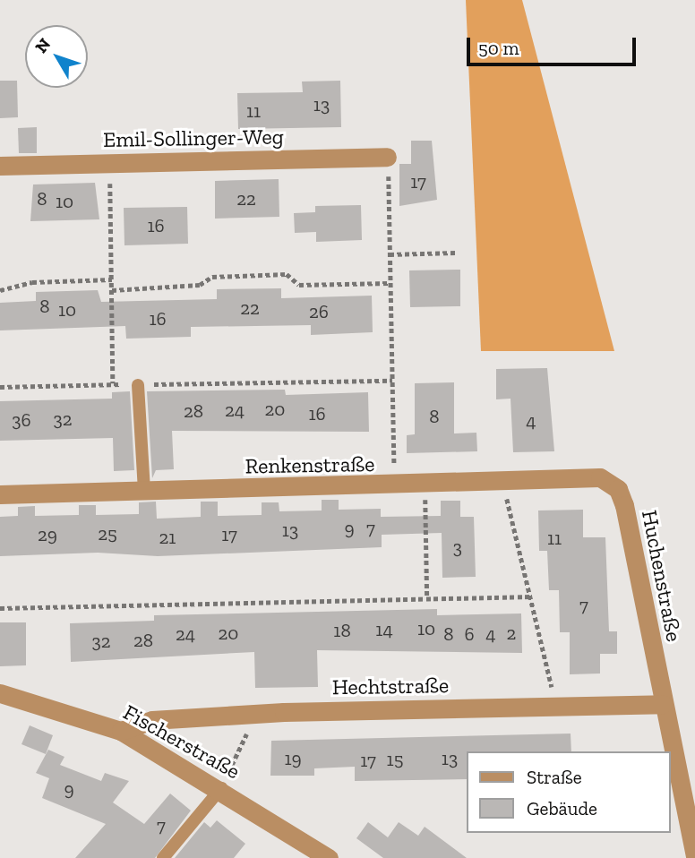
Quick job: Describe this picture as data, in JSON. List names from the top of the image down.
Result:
{
  "streets": {
    "street": [
      "Emil-Sollinger-Weg",
      "Renkenstraße",
      "Huchenstraße",
      "Hechtstraße",
      "Fischerstraße"
    ]
  },
  "crossings": [
    ["Renkenstraße", "Huchenstraße"],
    ["Huchenstraße", "Hechtstraße"],
    ["Hechtstraße", "Fischerstraße"]
  ],
  "house_numbers": [
    "13",
    "11",
    "17",
    "8",
    "22",
    "10",
    "16",
    "8",
    "22",
    "10",
    "26",
    "16",
    "20",
    "24",
    "28",
    "16",
    "8",
    "32",
    "36",
    "4",
    "9",
    "7",
    "13",
    "25",
    "29",
    "17",
    "21",
    "11",
    "3",
    "7",
    "10",
    "14",
    "18",
    "20",
    "2",
    "24",
    "8",
    "6",
    "4",
    "28",
    "32",
    "19",
    "13",
    "15",
    "17",
    "9",
    "7"
  ],
  "legend": ["Straße", "Gebäude"],
  "scale_bar": "50 m",
  "north": "top left"
}
